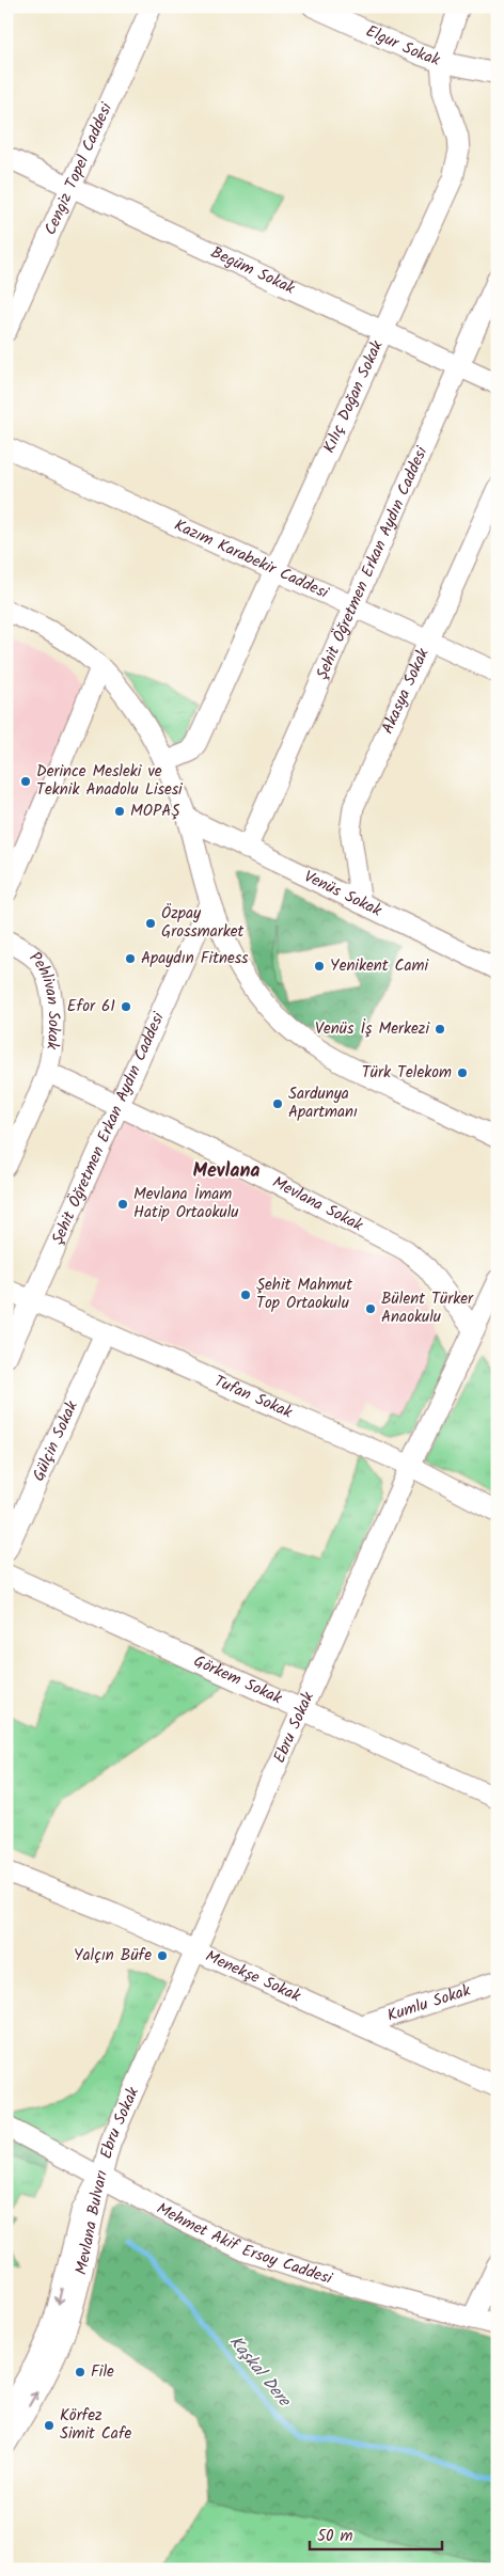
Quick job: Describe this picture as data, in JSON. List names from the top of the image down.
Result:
{
  "streets": {
    "street": [
      "Elgur Sokak",
      "Cengiz Topel Caddesi",
      "Begüm Sokak",
      "Kılıç Doğan Sokak",
      "Kazım Karabekir Caddesi",
      "Şehit Öğretmen Erkan Aydın Caddesi",
      "Akasya Sokak",
      "Venüs Sokak",
      "Pehlivan Sokak",
      "Mevlana Sokak",
      "Tufan Sokak",
      "Gülçin Sokak",
      "Görkem Sokak",
      "Ebru Sokak",
      "Menekşe Sokak",
      "Kumlu Sokak",
      "Mevlana Bulvarı",
      "Mehmet Akif Ersoy Caddesi"
    ]
  },
  "crossings": [
    ["Elgur Sokak", "Kılıç Doğan Sokak"],
    ["Cengiz Topel Caddesi", "Begüm Sokak"],
    ["Begüm Sokak", "Kılıç Doğan Sokak"],
    ["Begüm Sokak", "Şehit Öğretmen Erkan Aydın Caddesi"],
    ["Kılıç Doğan Sokak", "Kazım Karabekir Caddesi"],
    ["Kazım Karabekir Caddesi", "Şehit Öğretmen Erkan Aydın Caddesi"],
    ["Kazım Karabekir Caddesi", "Akasya Sokak"],
    ["Şehit Öğretmen Erkan Aydın Caddesi", "Venüs Sokak"],
    ["Şehit Öğretmen Erkan Aydın Caddesi", "Mevlana Sokak"],
    ["Şehit Öğretmen Erkan Aydın Caddesi", "Tufan Sokak"],
    ["Akasya Sokak", "Venüs Sokak"],
    ["Pehlivan Sokak", "Mevlana Sokak"],
    ["Mevlana Sokak", "Ebru Sokak"],
    ["Tufan Sokak", "Gülçin Sokak"],
    ["Tufan Sokak", "Ebru Sokak"],
    ["Görkem Sokak", "Ebru Sokak"],
    ["Ebru Sokak", "Menekşe Sokak"],
    ["Ebru Sokak", "Mevlana Bulvarı"],
    ["Ebru Sokak", "Mehmet Akif Ersoy Caddesi"],
    ["Menekşe Sokak", "Kumlu Sokak"],
    ["Mevlana Bulvarı", "Mehmet Akif Ersoy Caddesi"]
  ],
  "districts": ["Mevlana"],
  "water": ["Kaşkal Dere"],
  "places": [
    "Derince Mesleki ve Teknik Anadolu Lisesi",
    "MOPAŞ",
    "Özpay Grossmarket",
    "Apaydın Fitness",
    "Yenikent Cami",
    "Efor 61",
    "Venüs İş Merkezi",
    "Türk Telekom",
    "Sardunya Apartmanı",
    "Mevlana İmam Hatip Ortaokulu",
    "Şehit Mahmut Top Ortaokulu",
    "Bülent Türker Anaokulu",
    "Yalçın Büfe",
    "File",
    "Körfez Simit Cafe"
  ],
  "scale_bar": "50 m"
}
